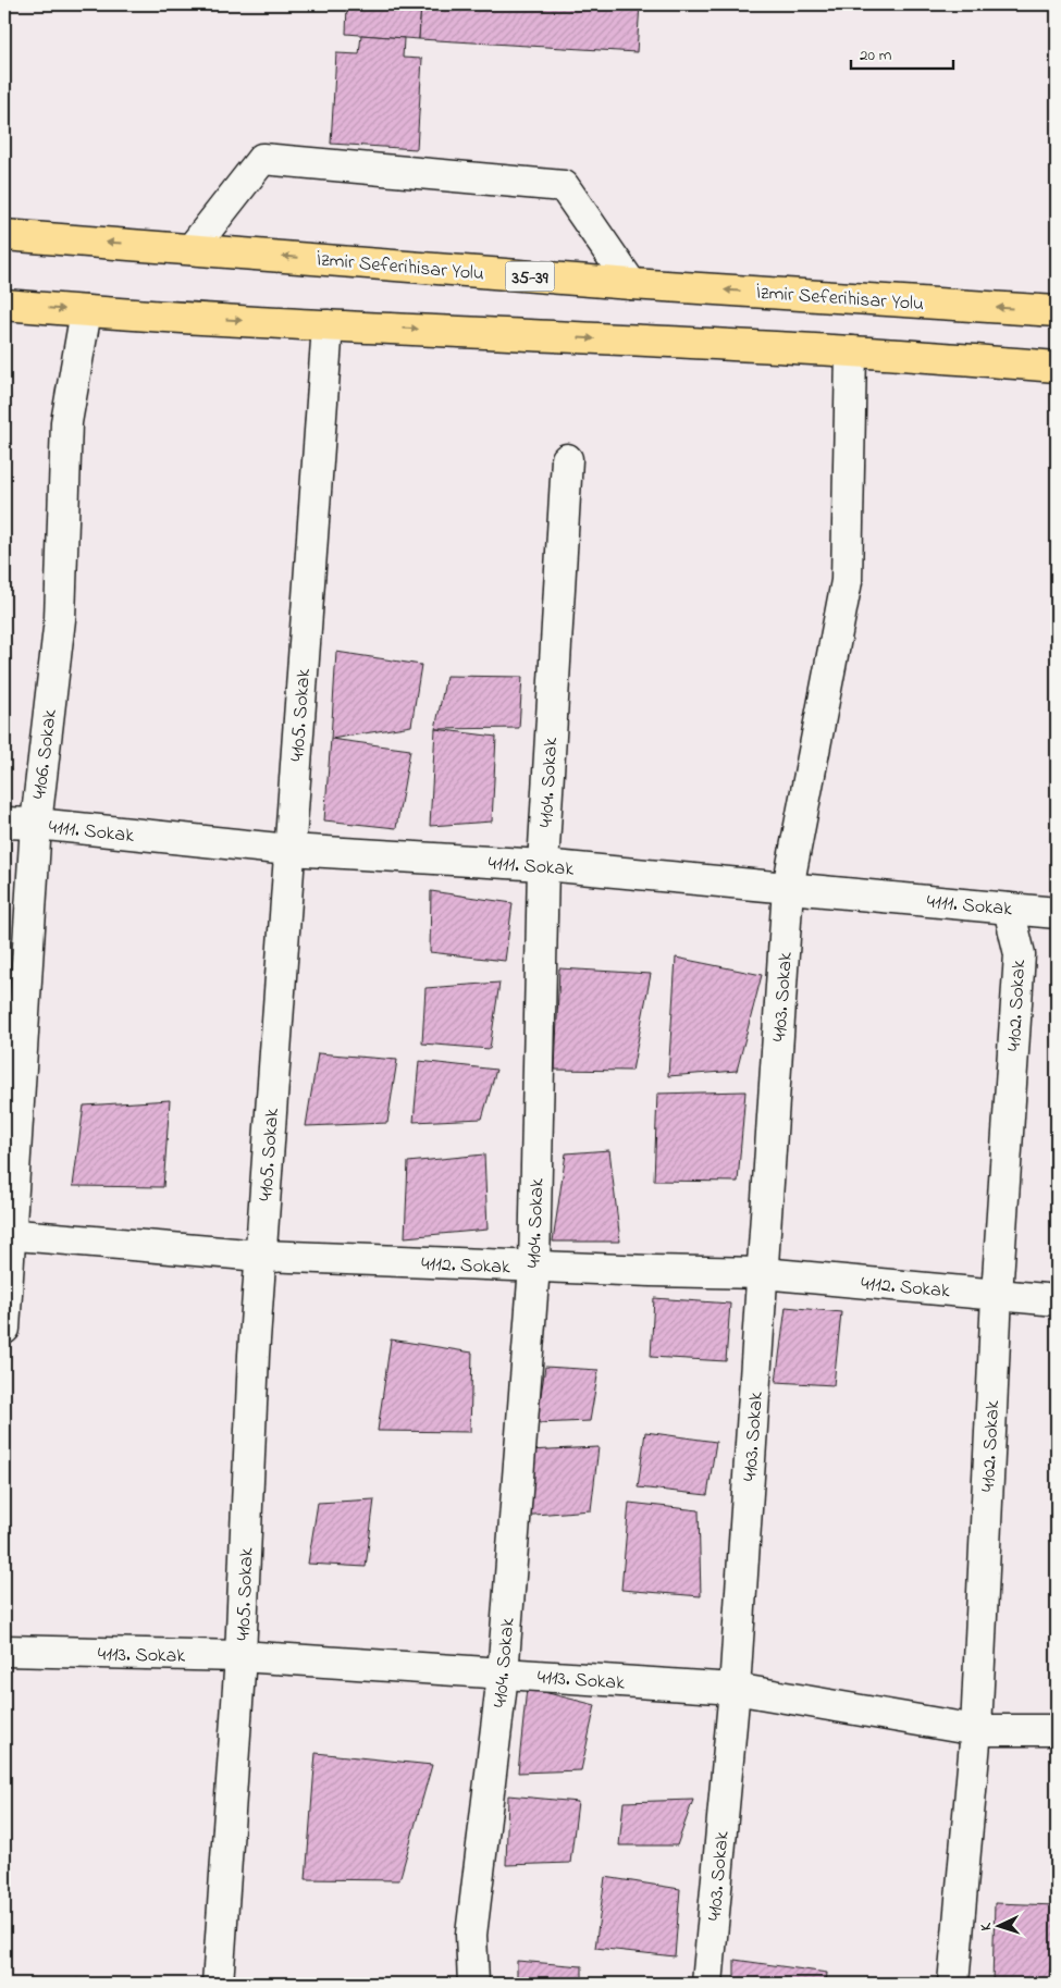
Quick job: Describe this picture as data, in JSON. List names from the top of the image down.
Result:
{
  "streets": {
    "main road": ["İzmir Seferihisar Yolu", "35-39"],
    "street": [
      "4105. Sokak",
      "4106. Sokak",
      "4104. Sokak",
      "4111. Sokak",
      "4103. Sokak",
      "4102. Sokak",
      "4112. Sokak",
      "4113. Sokak"
    ]
  },
  "crossings": [
    ["4105. Sokak", "4111. Sokak"],
    ["4105. Sokak", "4112. Sokak"],
    ["4105. Sokak", "4113. Sokak"],
    ["4106. Sokak", "4111. Sokak"],
    ["4106. Sokak", "4112. Sokak"],
    ["4104. Sokak", "4111. Sokak"],
    ["4104. Sokak", "4112. Sokak"],
    ["4104. Sokak", "4113. Sokak"],
    ["4111. Sokak", "4103. Sokak"],
    ["4111. Sokak", "4102. Sokak"],
    ["4103. Sokak", "4112. Sokak"],
    ["4103. Sokak", "4113. Sokak"],
    ["4102. Sokak", "4112. Sokak"],
    ["4102. Sokak", "4113. Sokak"]
  ],
  "scale_bar": "20 m",
  "north": "left"
}
